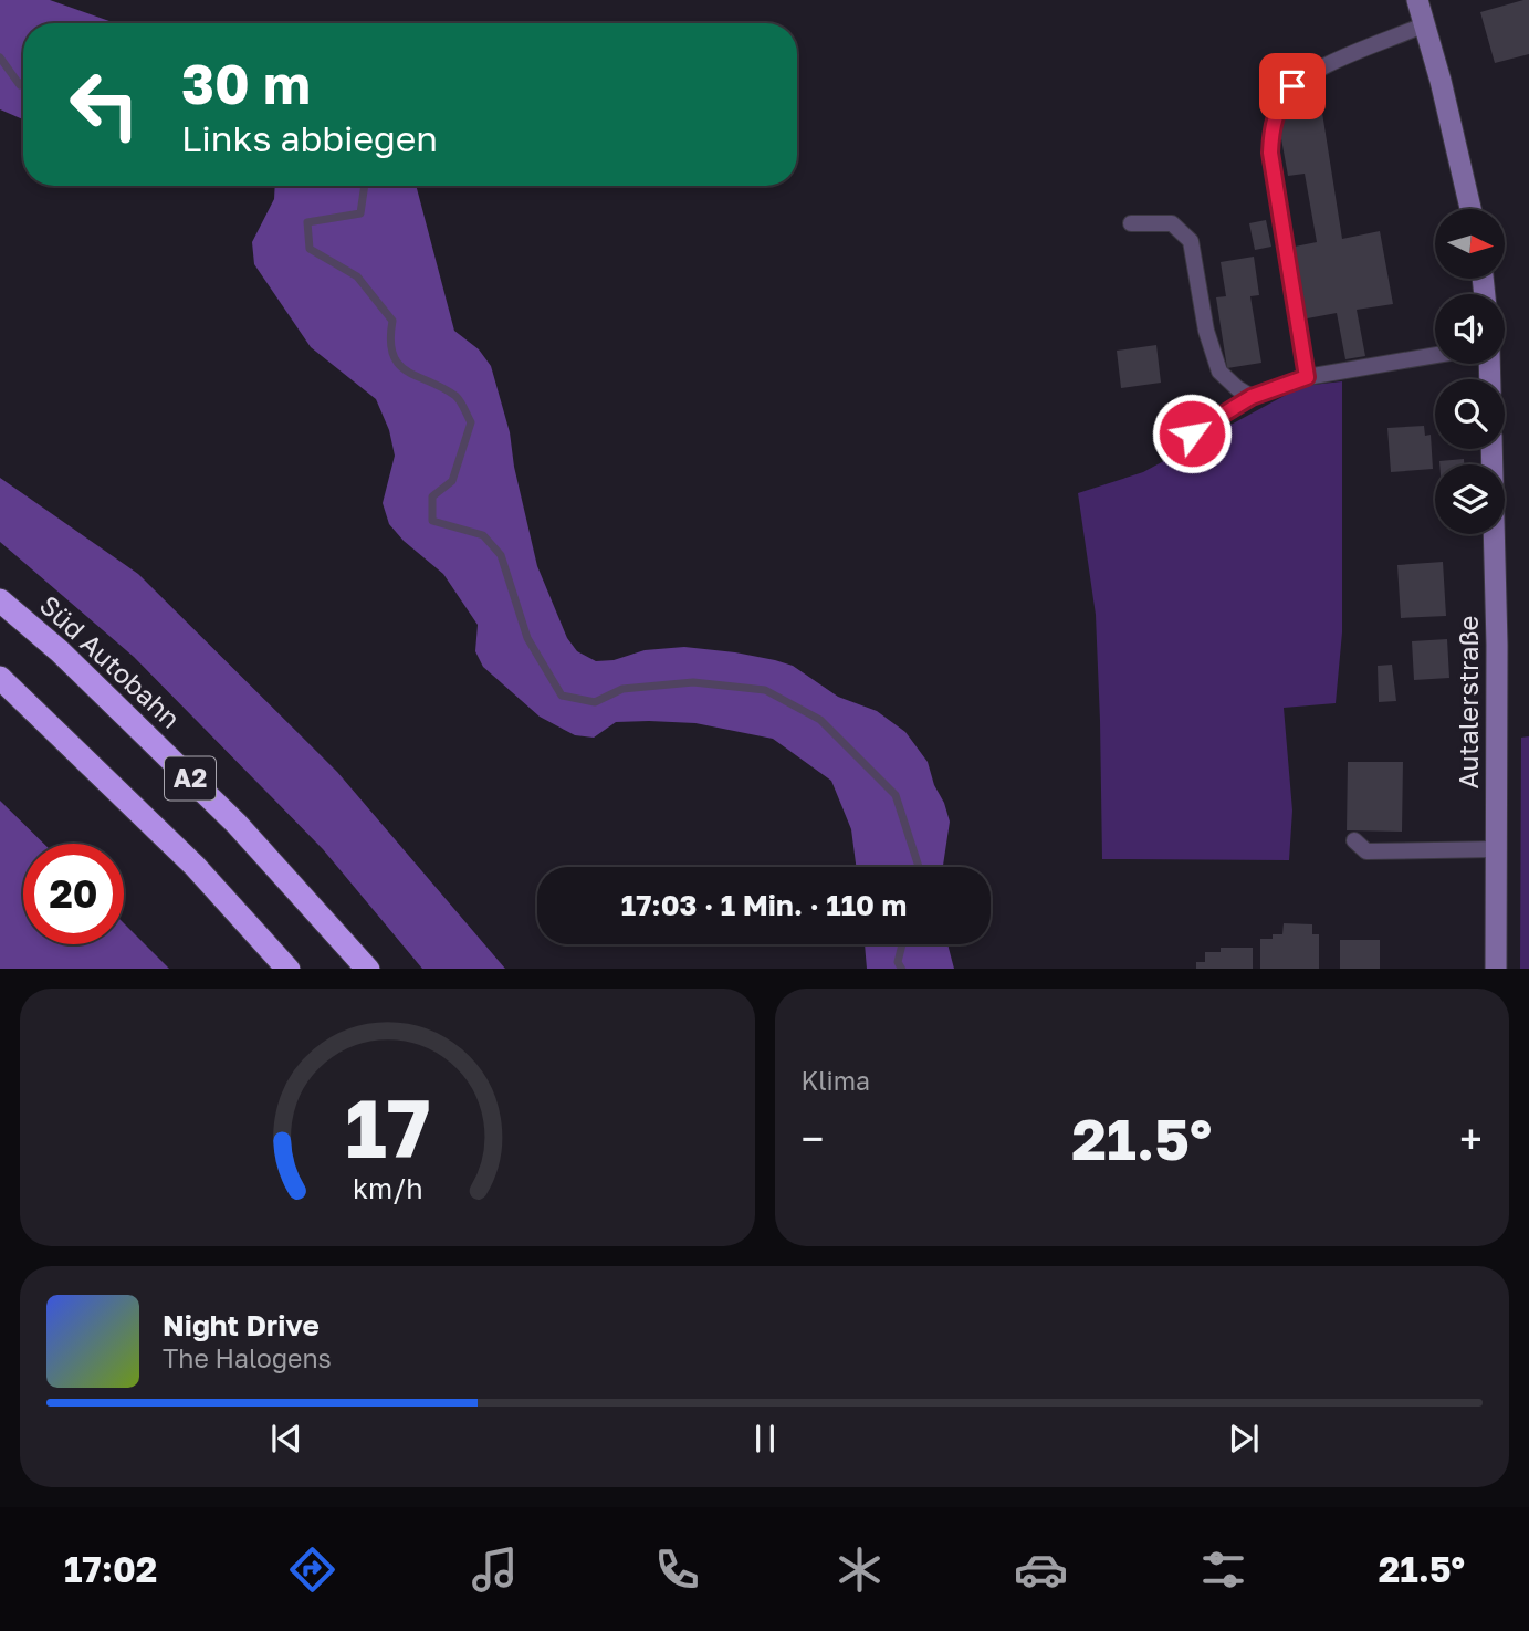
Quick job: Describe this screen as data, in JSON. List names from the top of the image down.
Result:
{
  "streets": {
    "highway": ["Süd Autobahn", "A2"],
    "main road": ["Autalerstraße"]
  },
  "north": "right",
  "page": {
    "turn": ["30 m", "Links abbiegen"],
    "limit": "20",
    "trip": "17:03 · 1 Min. · 110 m",
    "tile": "Klima",
    "heat": ["−", "21.5°", "+"],
    "song": ["Night Drive", "The Halogens"],
    "tabs": ["17:02", "21.5°"],
    "gauge": ["17", "km/h"]
  }
}
